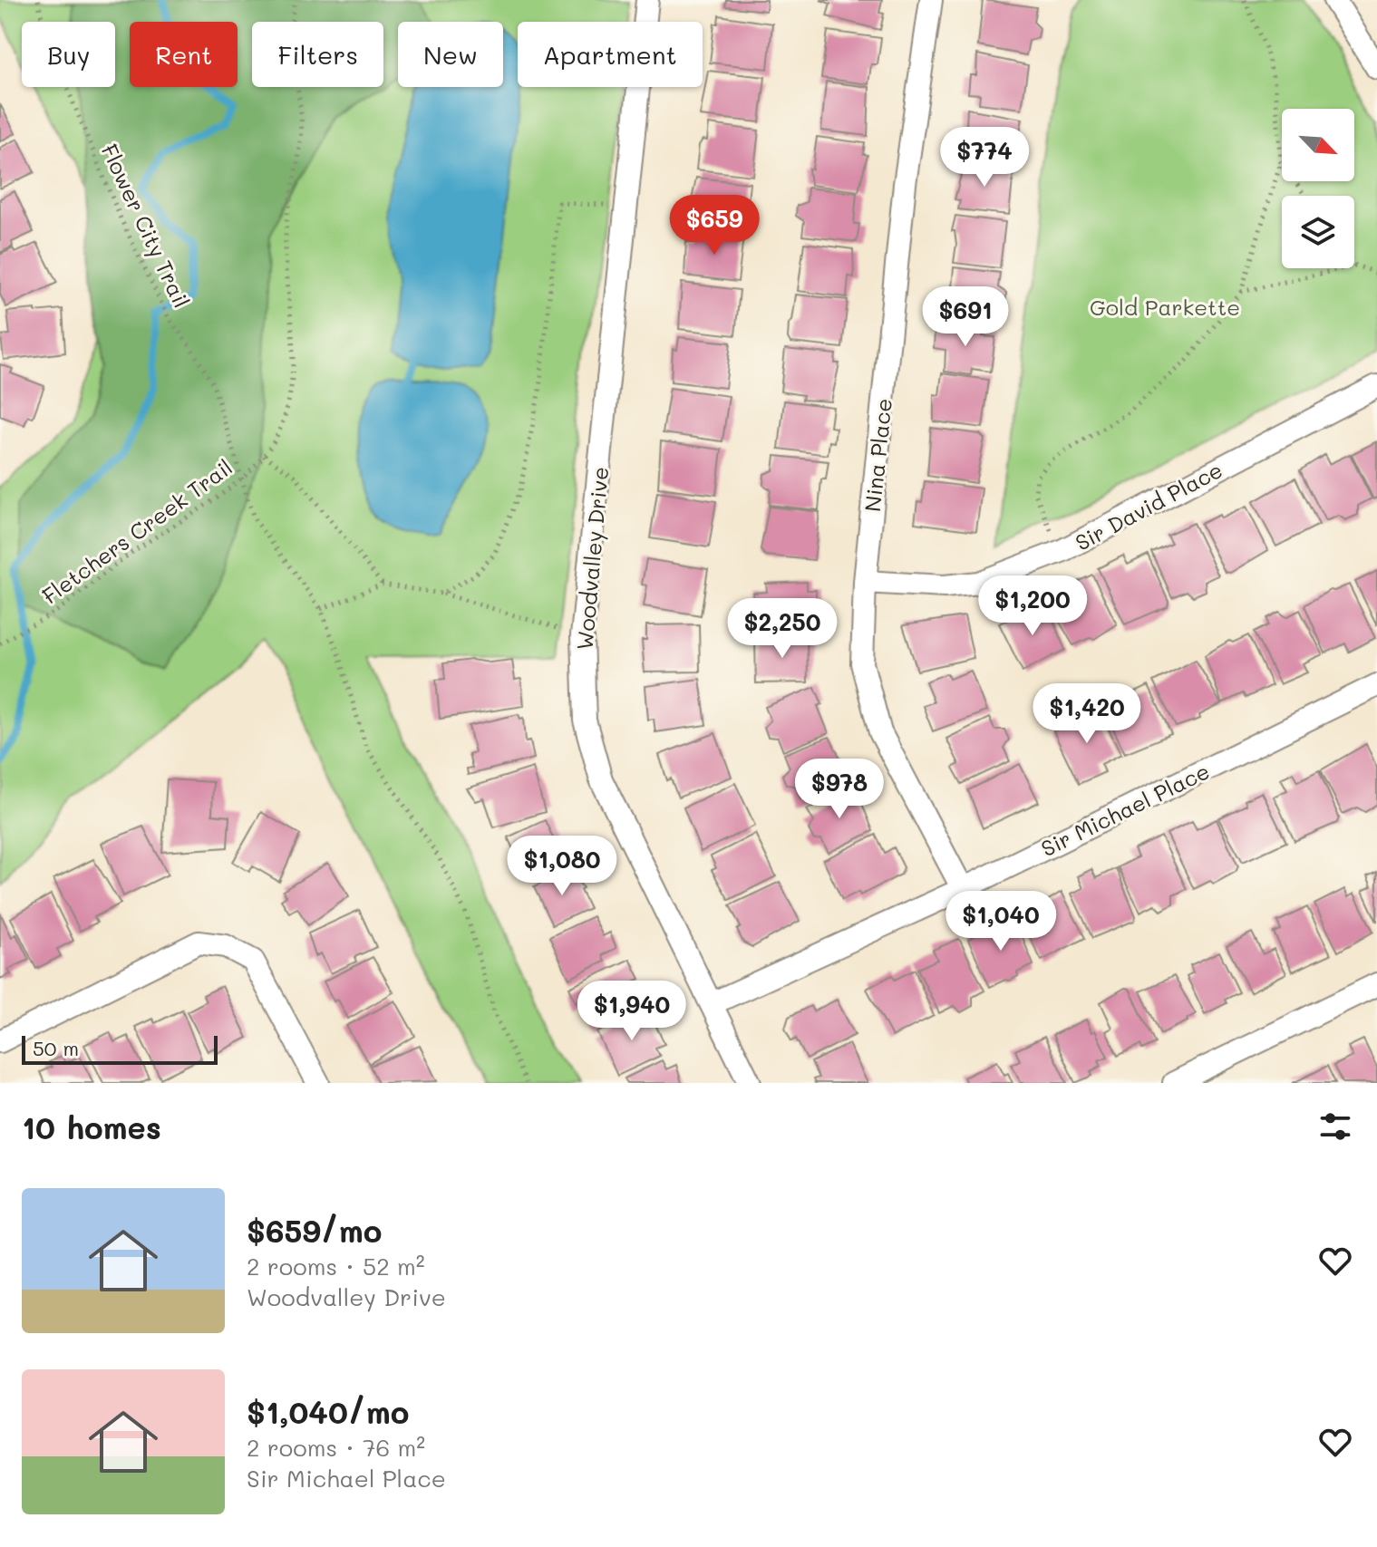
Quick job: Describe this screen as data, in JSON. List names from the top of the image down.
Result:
{
  "streets": {
    "street": [
      "Nina Place",
      "Sir David Place",
      "Woodvalley Drive",
      "Sir Michael Place"
    ],
    "path": ["Flower City Trail", "Fletchers Creek Trail"]
  },
  "crossings": [
    ["Flower City Trail", "Fletchers Creek Trail"],
    ["Nina Place", "Sir David Place"],
    ["Nina Place", "Sir Michael Place"],
    ["Woodvalley Drive", "Sir Michael Place"]
  ],
  "parks": ["Gold Parkette"],
  "scale_bar": "50 m",
  "north": "bottom right",
  "page": {
    "chip": [
      "Buy",
      "Rent",
      "Filters",
      "New",
      "Apartment"
    ],
    "price": [
      "$774",
      "$659",
      "$691",
      "$1,200",
      "$2,250",
      "$1,420",
      "$978",
      "$1,080",
      "$1,040",
      "$1,940"
    ],
    "scale": "50 m",
    "heading": "10 homes",
    "list": [
      {
        "name": "$659/mo",
        "note": "2 rooms · 52 m² · Woodvalley Drive"
      },
      {
        "name": "$1,040/mo",
        "note": "2 rooms · 76 m² · Sir Michael Place"
      }
    ]
  }
}
